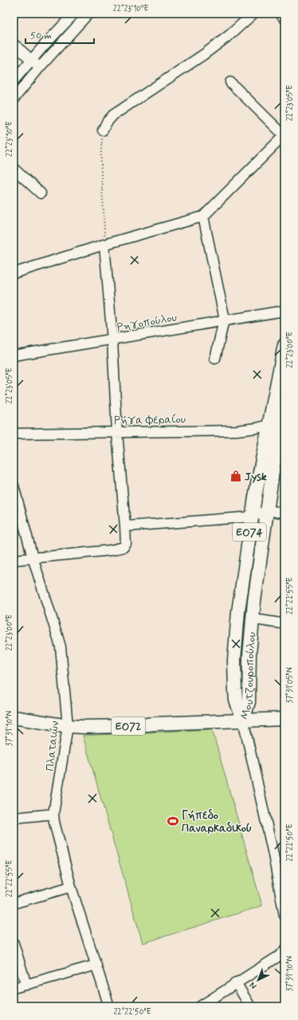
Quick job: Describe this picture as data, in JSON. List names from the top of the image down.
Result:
{
  "streets": {
    "main road": ["ΕΟ74", "Μουτζουροπούλου", "ΕΟ72"],
    "street": ["Ρηγοπούλου", "Ρήγα Φεραίου", "Πλαταιών"]
  },
  "crossings": [
    ["Ρήγα Φεραίου", "Μουτζουροπούλου"],
    ["Μουτζουροπούλου", "ΕΟ72"],
    ["ΕΟ72", "Πλαταιών"]
  ],
  "places": {
    "shop": ["Jysk"],
    "sports": ["Γήπεδο Παναρκαδικού"]
  },
  "scale_bar": "50 m",
  "north": "bottom left",
  "coordinates": [
    "22°23'10\"E",
    "22°23'05\"E",
    "22°23'00\"E",
    "22°22'55\"E",
    "37°31'05\"N",
    "37°31'10\"N",
    "22°22'50\"E"
  ]
}
